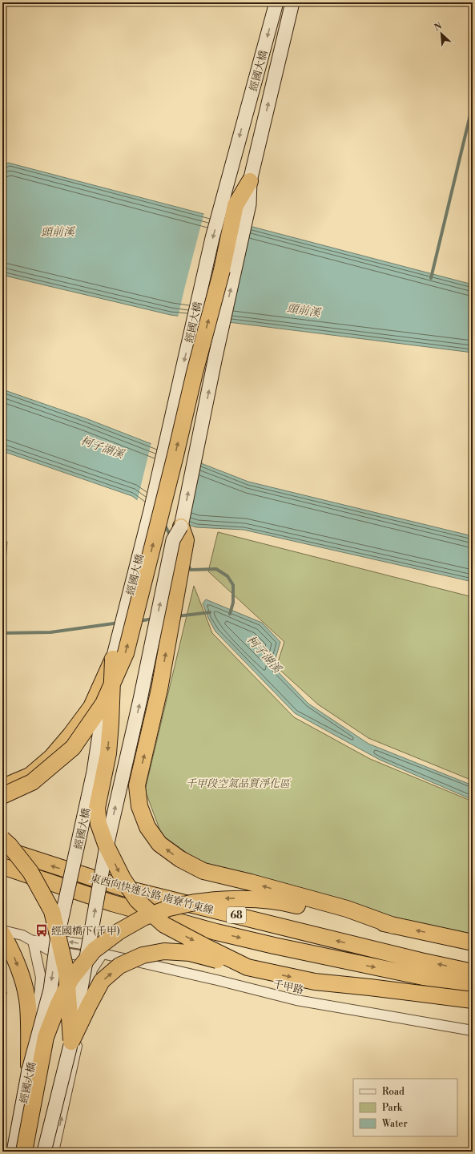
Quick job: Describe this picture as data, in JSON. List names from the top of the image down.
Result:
{
  "streets": {
    "highway": ["東西向快速公路 南寮竹東線", "68"],
    "main road": ["經國大橋"],
    "street": ["千甲路"]
  },
  "water": ["頭前溪", "柯子湖溪"],
  "parks": ["千甲段空氣品質淨化區"],
  "places": {
    "bus stop": ["經國橋下(千甲)"]
  },
  "legend": ["Road", "Park", "Water"],
  "north": "top left"
}
